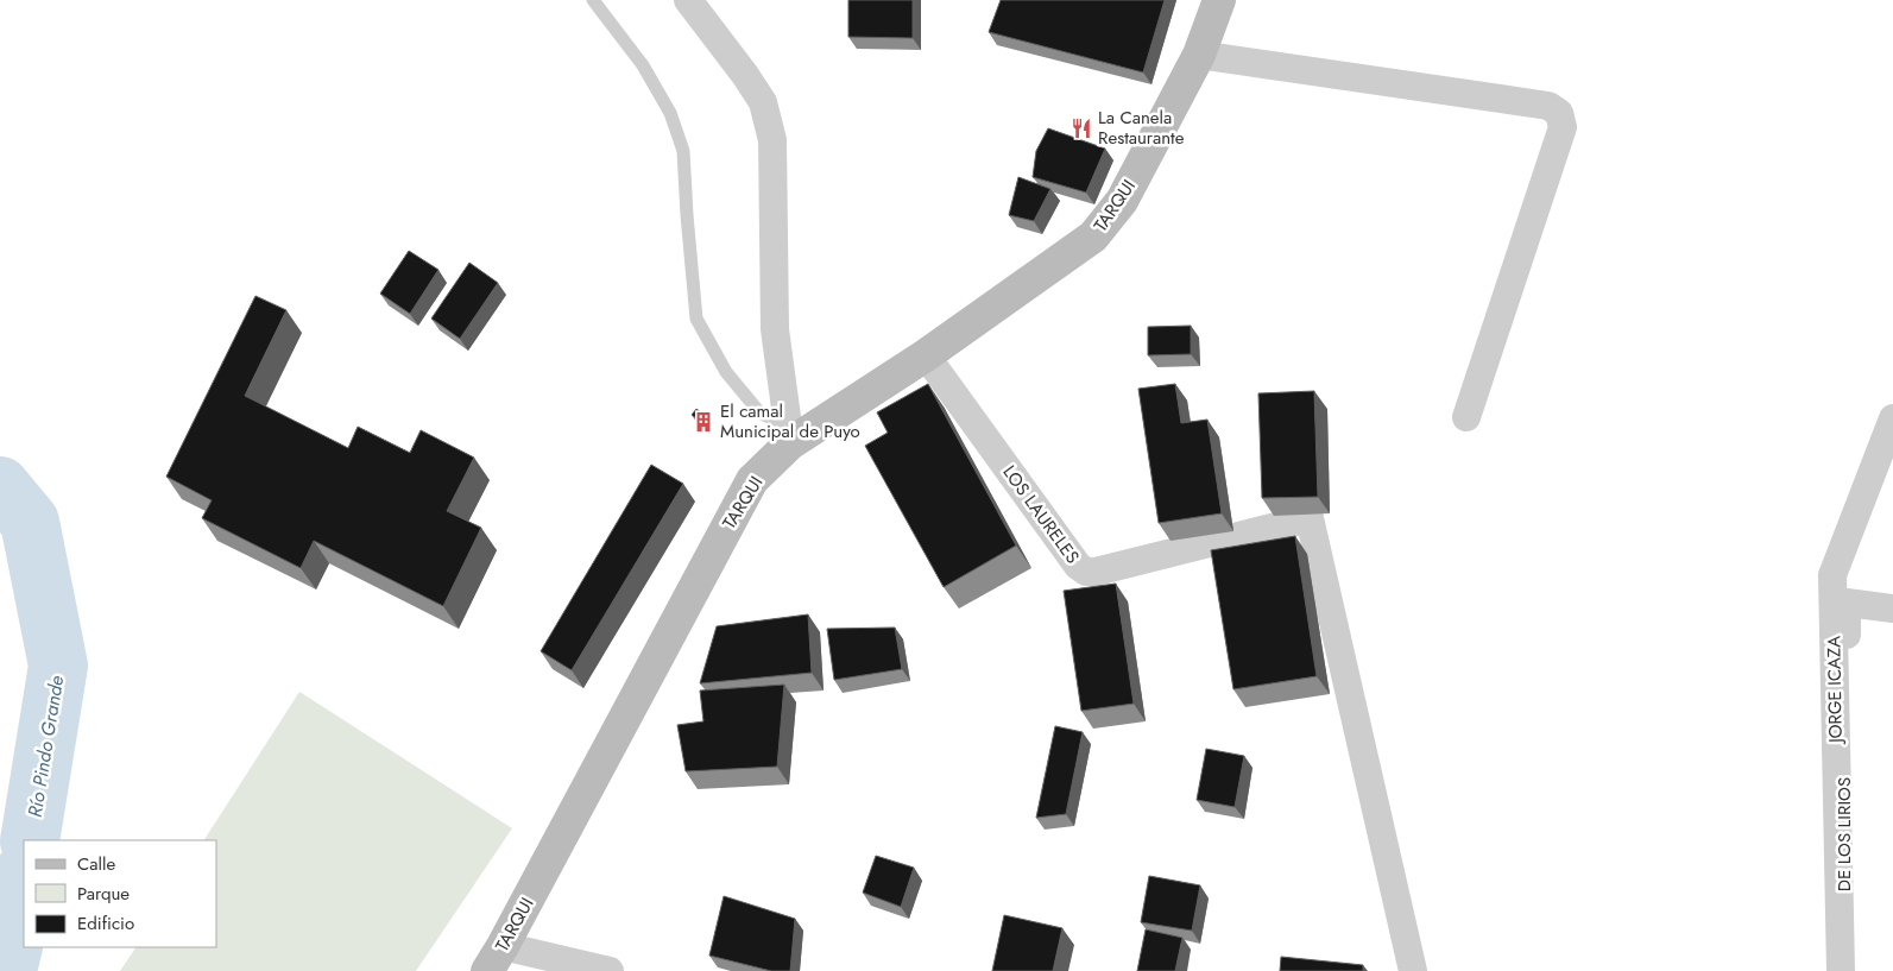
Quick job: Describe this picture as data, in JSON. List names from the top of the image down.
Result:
{
  "streets": {
    "street": [
      "TARQUI",
      "LOS LAURELES",
      "JORGE ICAZA",
      "DE LOS LIRIOS"
    ]
  },
  "crossings": [
    ["TARQUI", "LOS LAURELES"],
    ["JORGE ICAZA", "DE LOS LIRIOS"]
  ],
  "water": ["Río Pindo Grande"],
  "places": {
    "restaurant": ["La Canela Restaurante"],
    "building": ["El camal Municipal de Puyo"]
  },
  "legend": ["Calle", "Parque", "Edificio"]
}
